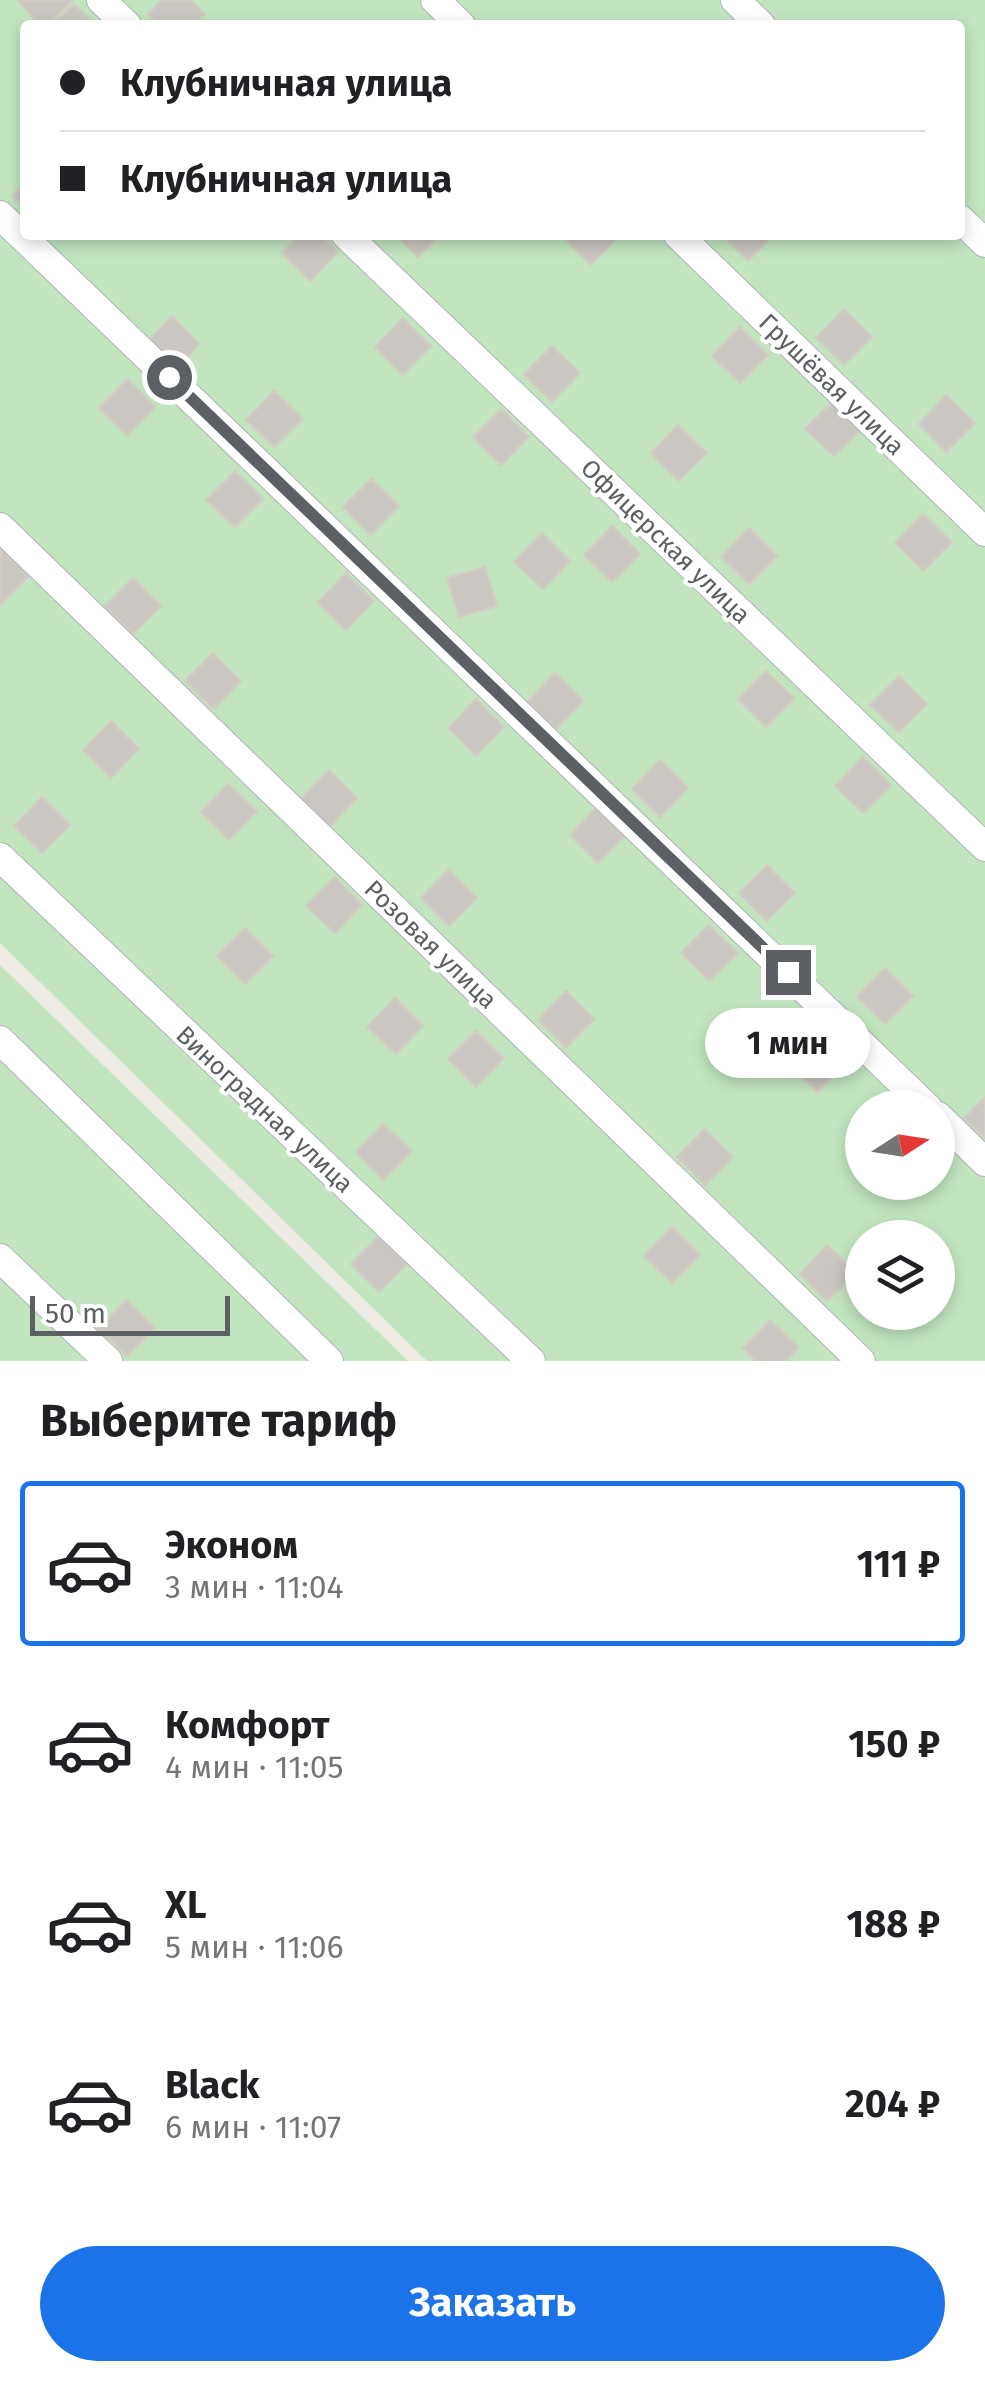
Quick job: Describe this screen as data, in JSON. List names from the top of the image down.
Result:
{
  "streets": {
    "street": [
      "Грушёвая улица",
      "Офицерская улица",
      "Розовая улица",
      "Виноградная улица"
    ]
  },
  "scale_bar": "50 m",
  "north": "right",
  "page": {
    "banner": ["Клубничная улица", "Клубничная улица"],
    "bubble": "1 мин",
    "scale": "50 m",
    "heading": "Выберите тариф",
    "list": [
      {
        "name": "Эконом",
        "note": "3 мин · 11:04",
        "value": "111 ₽"
      },
      {
        "name": "Комфорт",
        "note": "4 мин · 11:05",
        "value": "150 ₽"
      },
      {
        "name": "XL",
        "note": "5 мин · 11:06",
        "value": "188 ₽"
      },
      {
        "name": "Black",
        "note": "6 мин · 11:07",
        "value": "204 ₽"
      }
    ],
    "buttons": "Заказать"
  }
}
